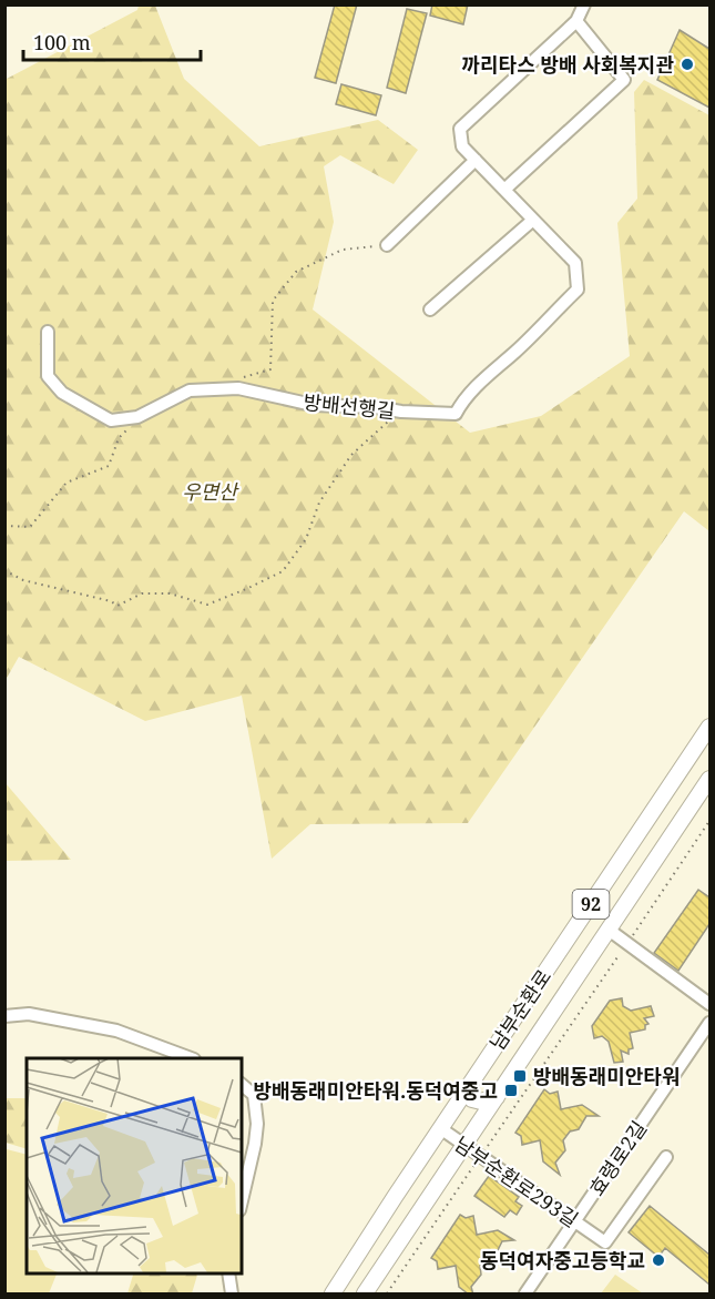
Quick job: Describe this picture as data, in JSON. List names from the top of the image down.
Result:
{
  "streets": {
    "main road": ["92", "남부순환로"],
    "street": ["방배선행길", "효령로2길", "남부순환로293길"]
  },
  "crossings": [
    ["남부순환로", "남부순환로293길"],
    ["효령로2길", "남부순환로293길"]
  ],
  "parks": ["우면산"],
  "places": {
    "other": ["까리타스 방배 사회복지관", "동덕여자중고등학교"],
    "transit": ["방배동래미안타워", "방배동래미안타워.동덕여중고"]
  },
  "scale_bar": "100 m"
}
